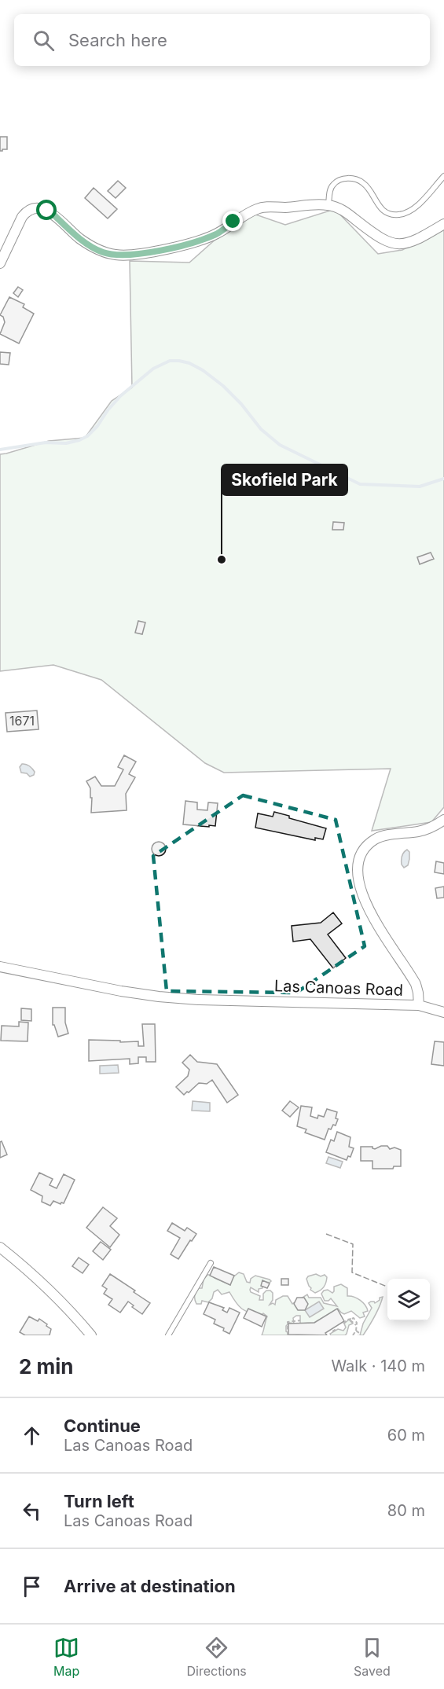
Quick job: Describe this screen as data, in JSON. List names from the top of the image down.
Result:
{
  "streets": {
    "street": ["Las Canoas Road"]
  },
  "places": ["Skofield Park"],
  "house_numbers": ["1671"],
  "page": {
    "search": "Search here",
    "heading": ["2 min", "Walk · 140 m"],
    "list": [
      ["Continue", "Las Canoas Road", "60 m"],
      ["Turn left", "Las Canoas Road", "80 m"],
      "Arrive at destination"
    ],
    "nav": ["Map", "Directions", "Saved"]
  }
}
